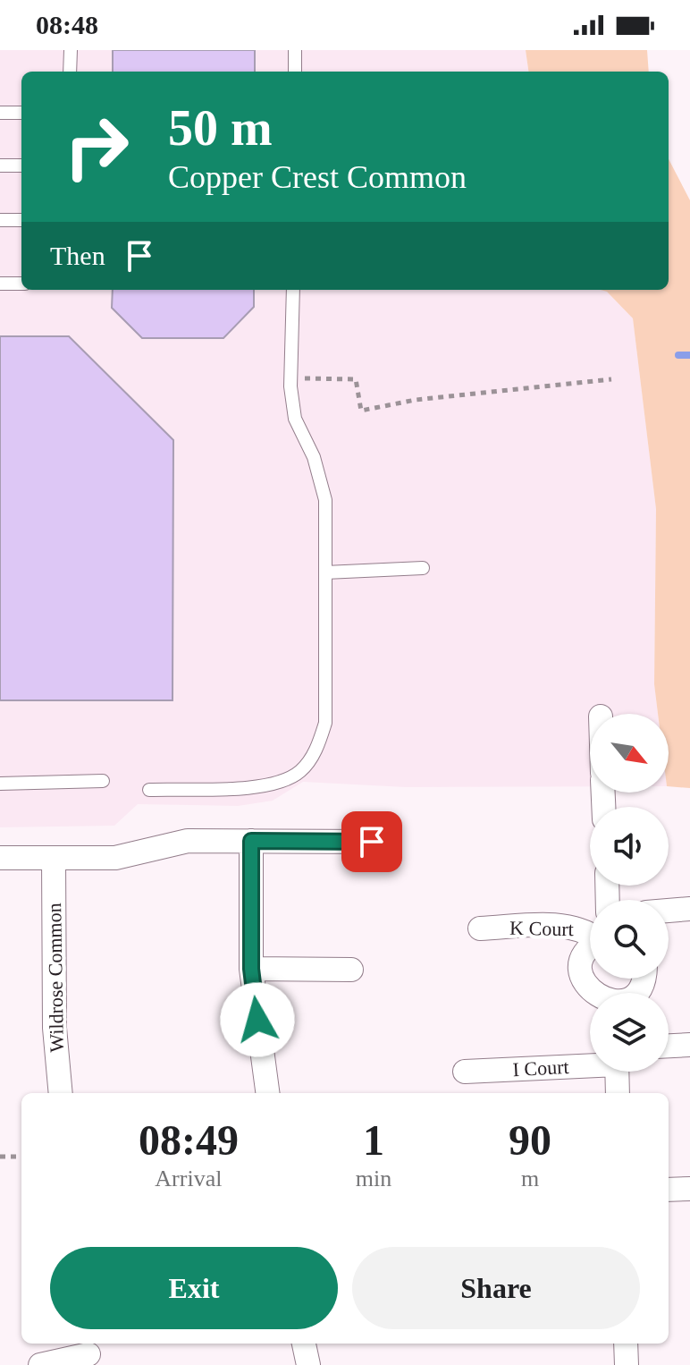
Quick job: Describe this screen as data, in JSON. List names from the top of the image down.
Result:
{
  "streets": {
    "street": ["K Court", "Wildrose Common", "I Court"]
  },
  "north": "bottom right",
  "page": {
    "status": "08:48",
    "turn": ["50 m", "Copper Crest Common"],
    "then": "Then",
    "eta": [
      "08:49",
      "Arrival",
      "1",
      "min",
      "90",
      "m"
    ],
    "buttons": ["Exit", "Share"]
  }
}
